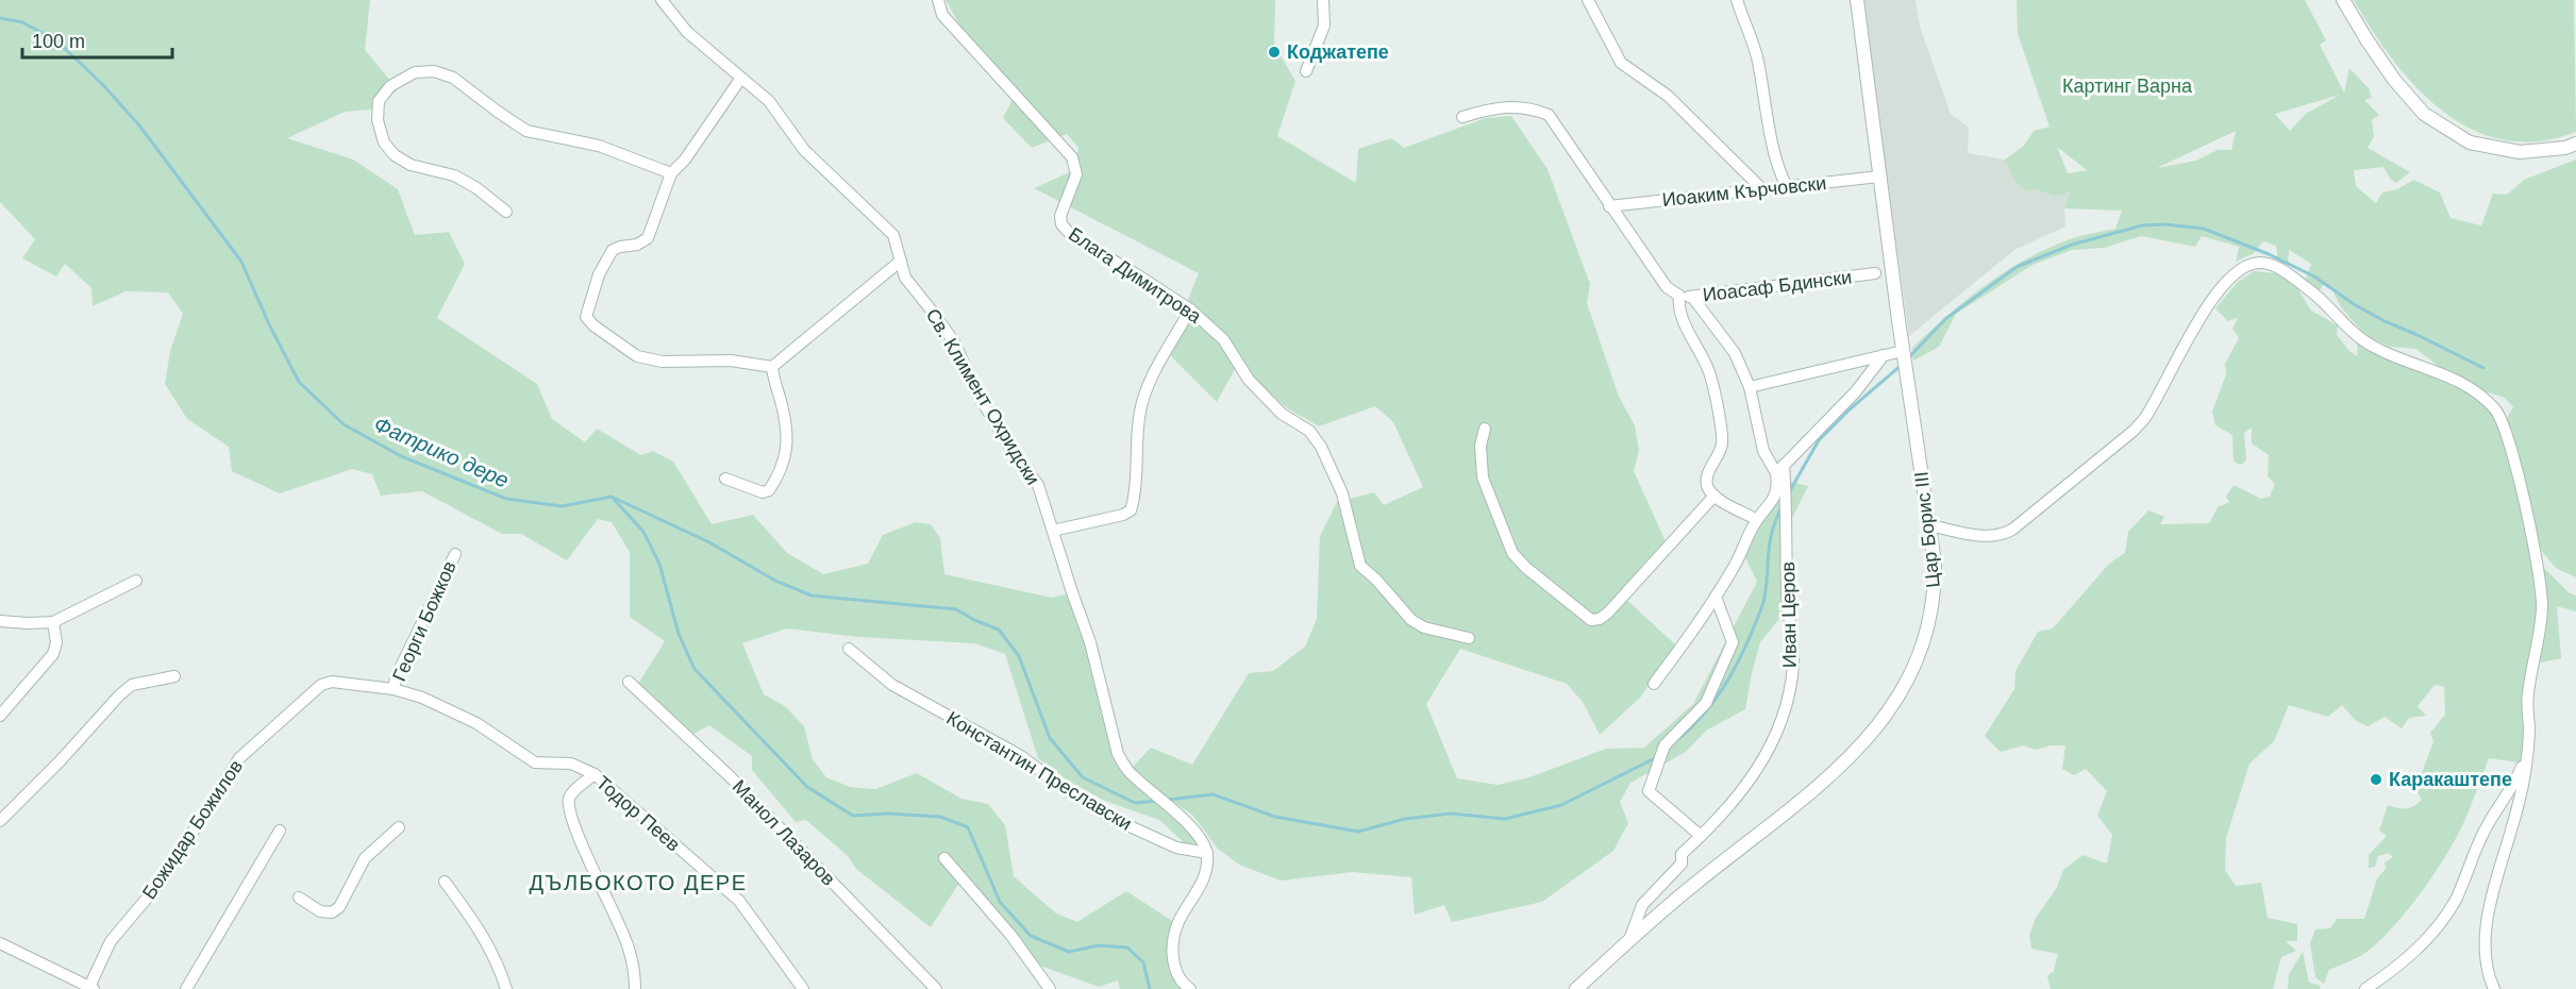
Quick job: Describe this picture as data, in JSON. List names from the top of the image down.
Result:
{
  "streets": {
    "street": [
      "Иоаким Кърчовски",
      "Блага Димитрова",
      "Иоасаф Бдински",
      "Св. Климент Охридски",
      "Цар Борис III",
      "Иван Церов",
      "Георги Божков",
      "Константин Преславски",
      "Тодор Пеев",
      "Божидар Божилов",
      "Манол Лазаров"
    ]
  },
  "crossings": [
    ["Иоаким Кърчовски", "Цар Борис III"],
    ["Св. Климент Охридски", "Константин Преславски"],
    ["Цар Борис III", "Иван Церов"],
    ["Георги Божков", "Тодор Пеев"],
    ["Георги Божков", "Божидар Божилов"],
    ["Тодор Пеев", "Божидар Божилов"]
  ],
  "districts": ["ДЪЛБОКОТО ДЕРЕ"],
  "water": ["Фатрико дере"],
  "parks": ["Картинг Варна"],
  "places": ["Коджатепе", "Каракаштепе"],
  "scale_bar": "100 m"
}
